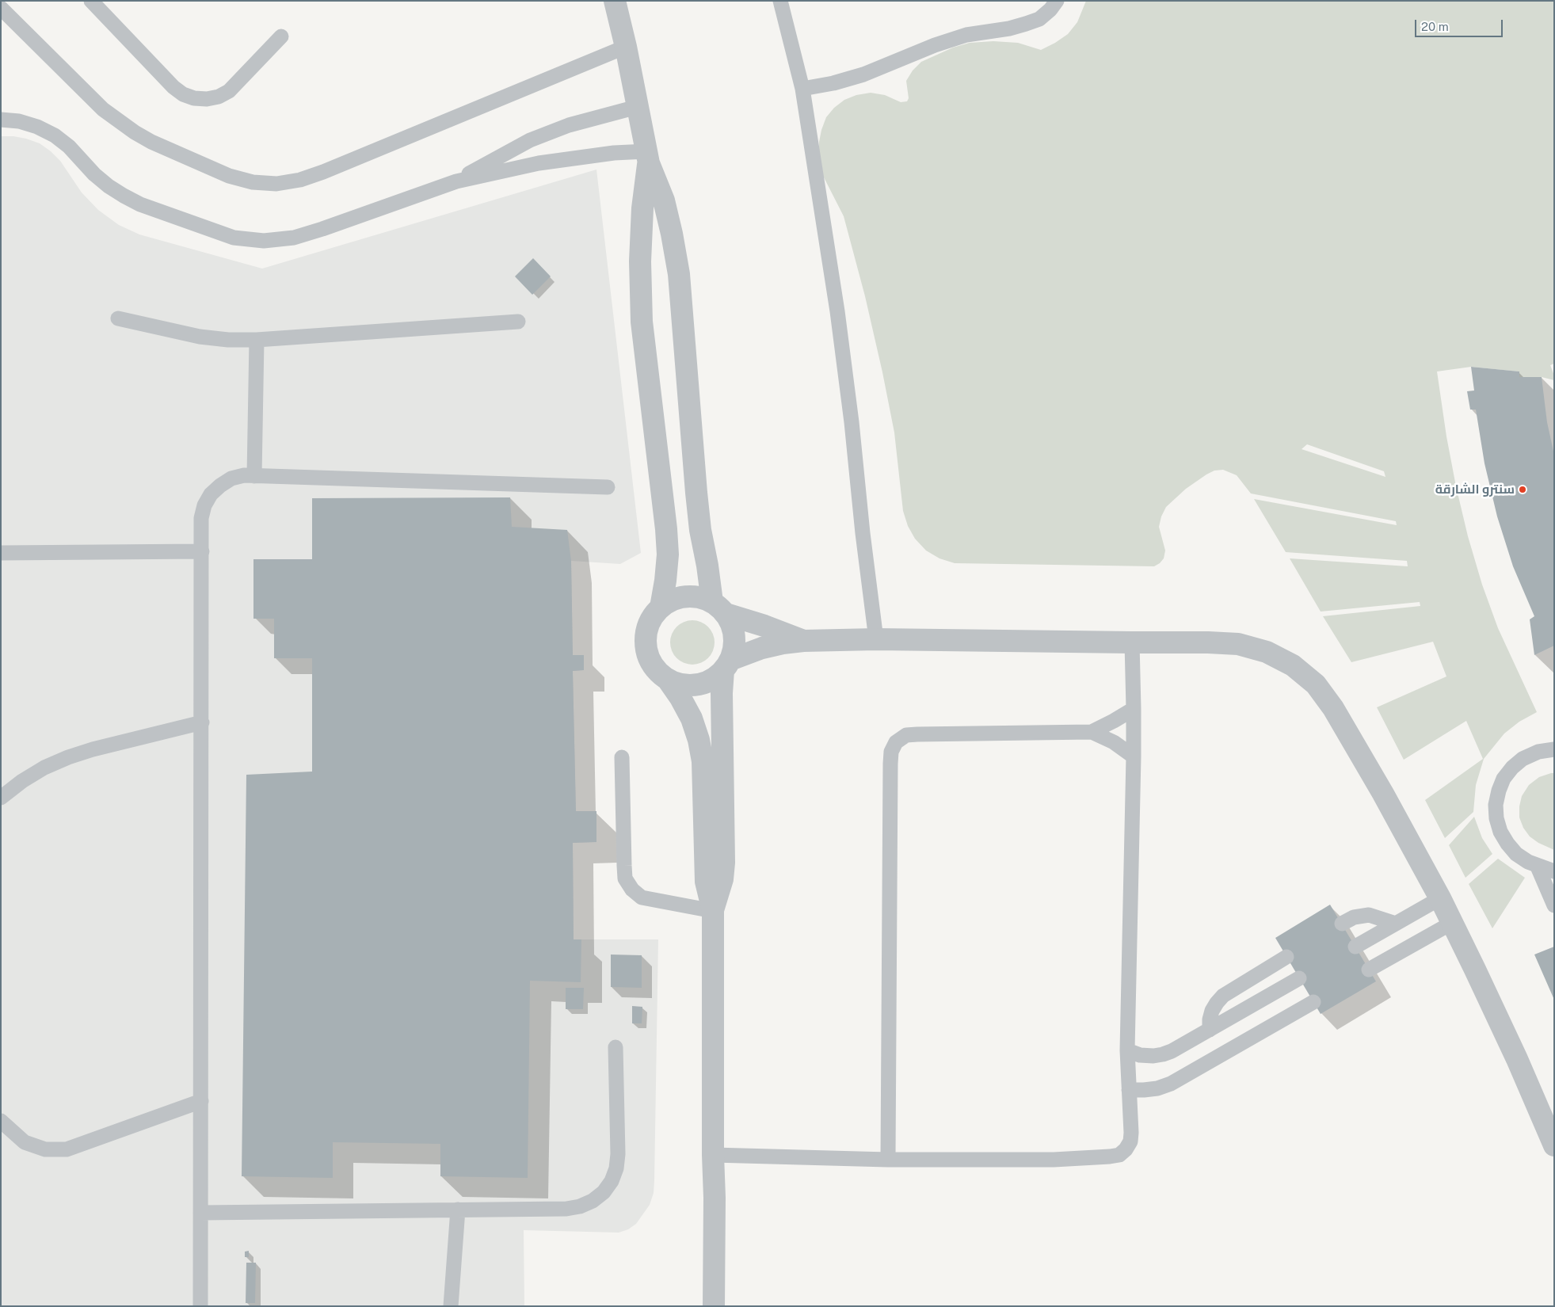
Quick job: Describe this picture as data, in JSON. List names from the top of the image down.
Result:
{
  "places": ["سنترو الشارقة"],
  "scale_bar": "20 m"
}
